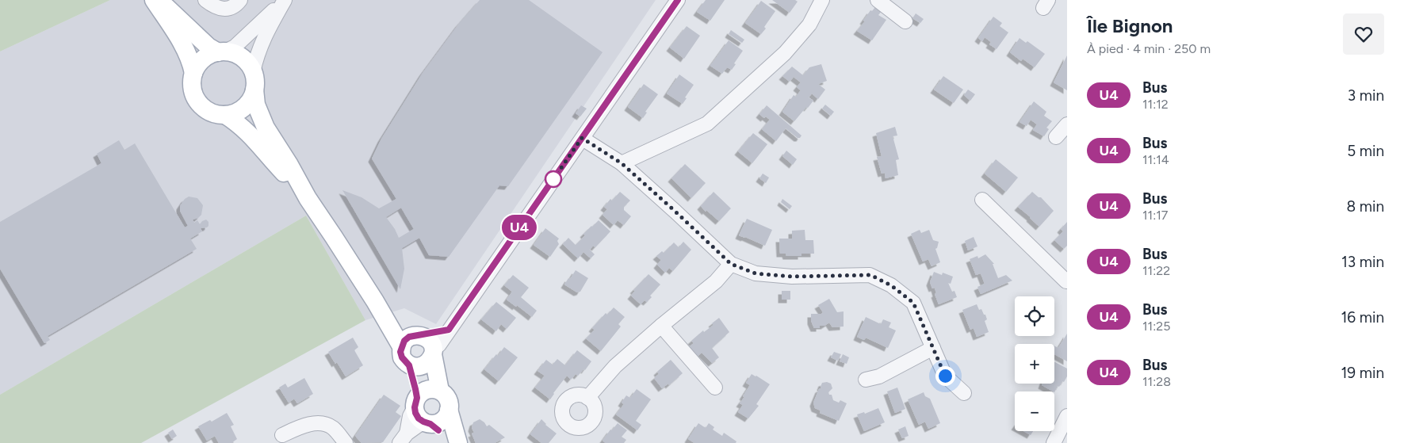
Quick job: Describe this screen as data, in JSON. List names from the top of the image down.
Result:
{
  "lines": ["bus line U4"],
  "page": {
    "on_map": "U4",
    "heading": ["Île Bignon", "À pied · 4 min · 250 m"],
    "list": [
      {
        "mark": "U4",
        "name": "Bus",
        "note": "11:12",
        "value": "3 min"
      },
      {
        "mark": "U4",
        "name": "Bus",
        "note": "11:14",
        "value": "5 min"
      },
      {
        "mark": "U4",
        "name": "Bus",
        "note": "11:17",
        "value": "8 min"
      },
      {
        "mark": "U4",
        "name": "Bus",
        "note": "11:22",
        "value": "13 min"
      },
      {
        "mark": "U4",
        "name": "Bus",
        "note": "11:25",
        "value": "16 min"
      },
      {
        "mark": "U4",
        "name": "Bus",
        "note": "11:28",
        "value": "19 min"
      }
    ],
    "map_buttons": ["+", "−"]
  }
}
